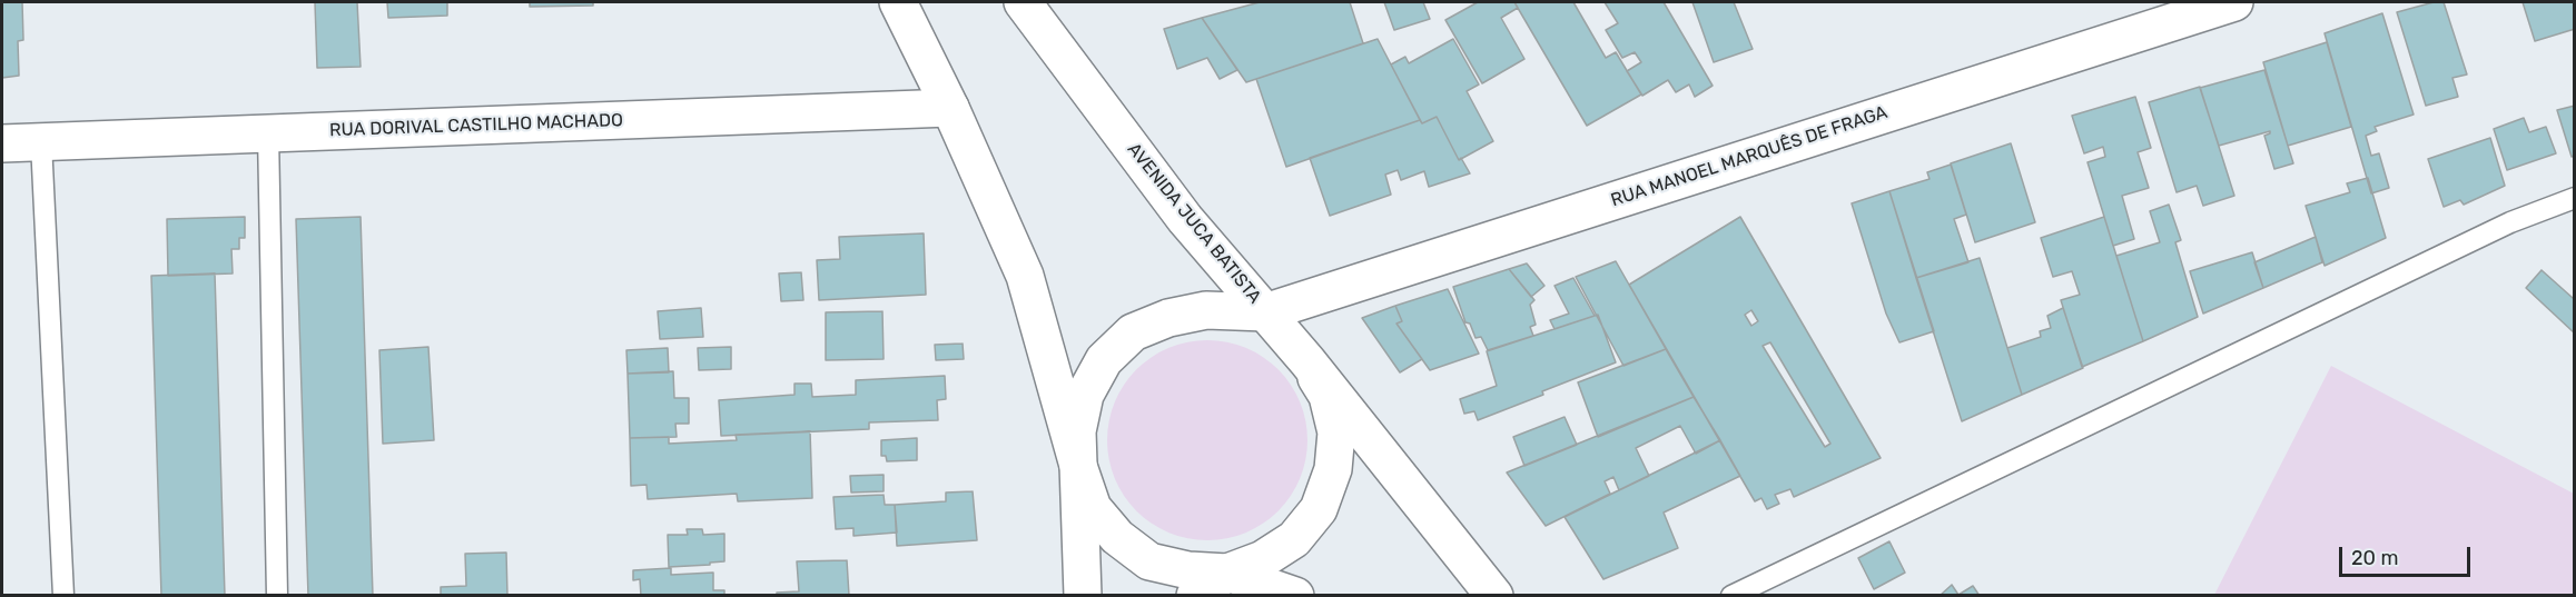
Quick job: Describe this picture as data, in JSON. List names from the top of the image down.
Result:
{
  "streets": {
    "main road": ["RUA DORIVAL CASTILHO MACHADO", "RUA MANOEL MARQUÊS DE FRAGA", "AVENIDA JUCA BATISTA"]
  },
  "crossings": [
    ["RUA DORIVAL CASTILHO MACHADO", "AVENIDA JUCA BATISTA"],
    ["RUA MANOEL MARQUÊS DE FRAGA", "AVENIDA JUCA BATISTA"]
  ],
  "scale_bar": "20 m"
}
